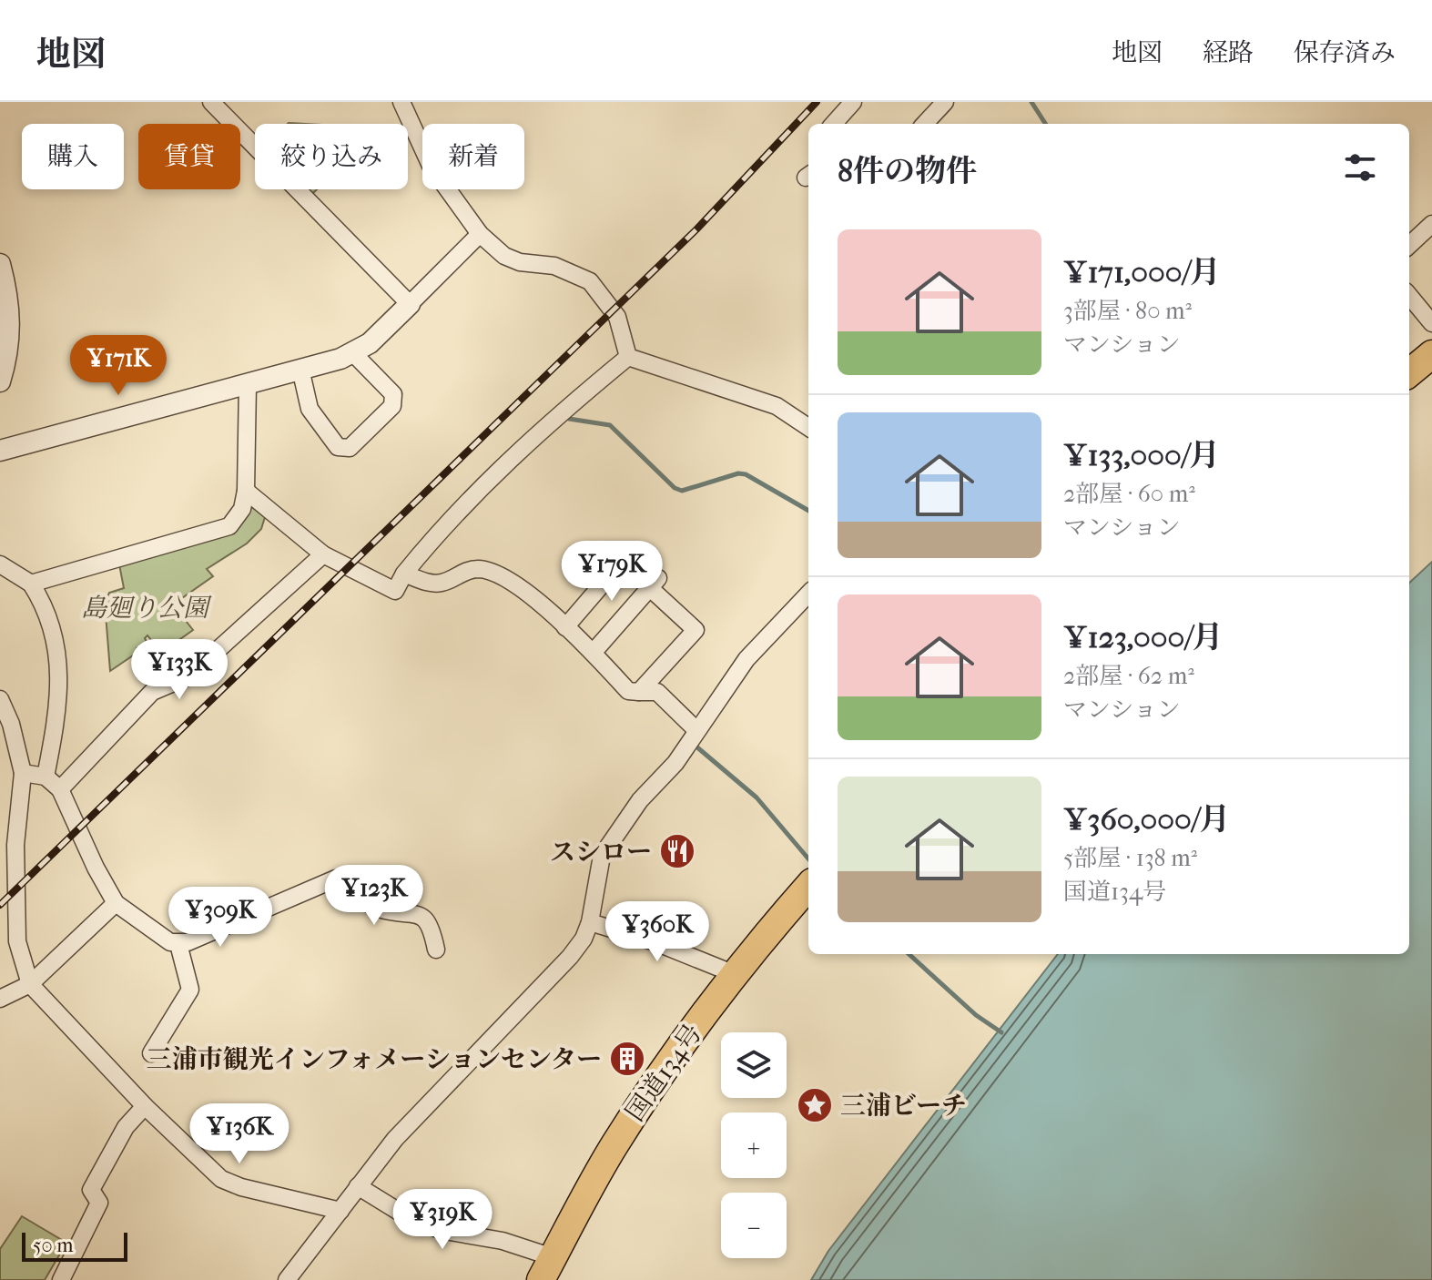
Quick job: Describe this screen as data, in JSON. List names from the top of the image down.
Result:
{
  "streets": {
    "highway": ["国道134号"]
  },
  "parks": ["島廻り公園"],
  "places": {
    "restaurant": ["スシロー"],
    "building": ["三浦市観光インフォメーションセンター"],
    "place": ["三浦ビーチ"]
  },
  "scale_bar": "50 m",
  "page": {
    "header": "地図",
    "nav": ["地図", "経路", "保存済み"],
    "chip": [
      "購入",
      "賃貸",
      "絞り込み",
      "新着"
    ],
    "heading": "8件の物件",
    "list": [
      {
        "name": "¥171,000/月",
        "note": "3部屋 · 80 m² · マンション"
      },
      {
        "name": "¥133,000/月",
        "note": "2部屋 · 60 m² · マンション"
      },
      {
        "name": "¥123,000/月",
        "note": "2部屋 · 62 m² · マンション"
      },
      {
        "name": "¥360,000/月",
        "note": "5部屋 · 138 m² · 国道134号"
      }
    ],
    "price": [
      "¥171K",
      "¥179K",
      "¥133K",
      "¥123K",
      "¥309K",
      "¥360K",
      "¥136K",
      "¥319K"
    ],
    "map_buttons": ["+", "−"],
    "scale": "50 m"
  }
}
